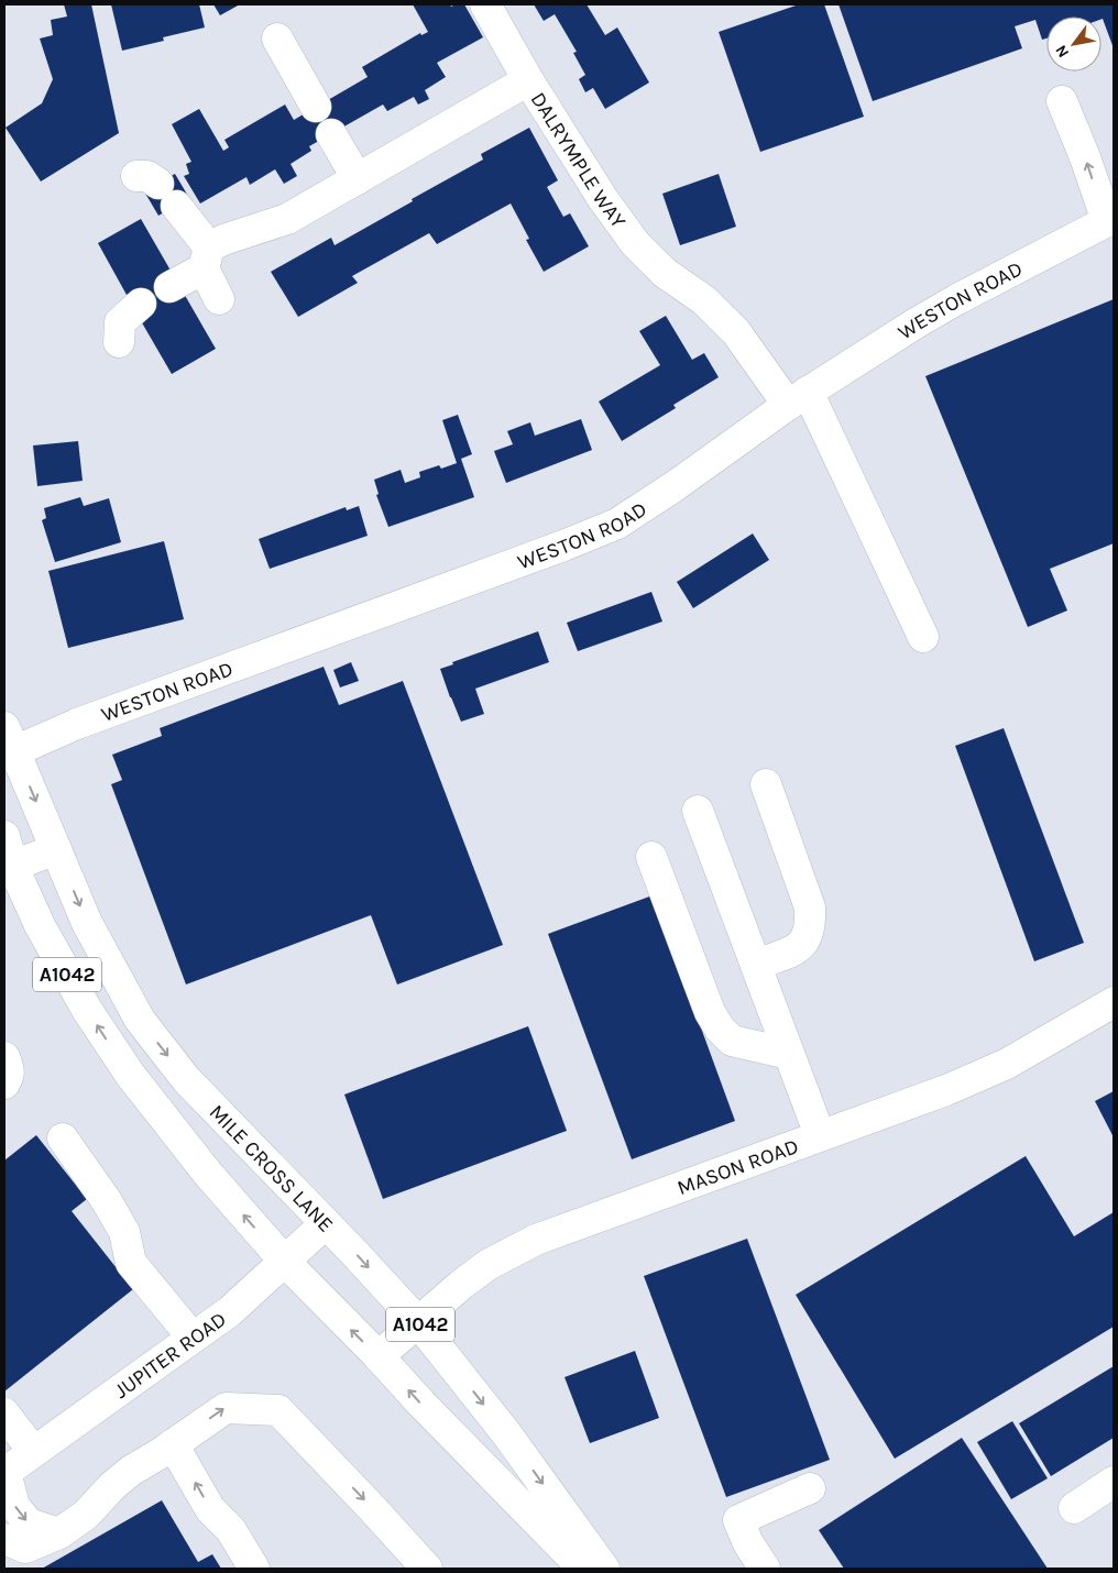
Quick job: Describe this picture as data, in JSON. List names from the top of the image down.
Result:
{
  "streets": {
    "main road": [
      "DALRYMPLE WAY",
      "WESTON ROAD",
      "A1042",
      "MASON ROAD",
      "MILE CROSS LANE",
      "JUPITER ROAD"
    ]
  },
  "crossings": [
    ["DALRYMPLE WAY", "WESTON ROAD"],
    ["WESTON ROAD", "MILE CROSS LANE"],
    ["A1042", "MASON ROAD"],
    ["A1042", "JUPITER ROAD"],
    ["MASON ROAD", "MILE CROSS LANE"],
    ["MILE CROSS LANE", "JUPITER ROAD"]
  ],
  "north": "bottom left"
}
